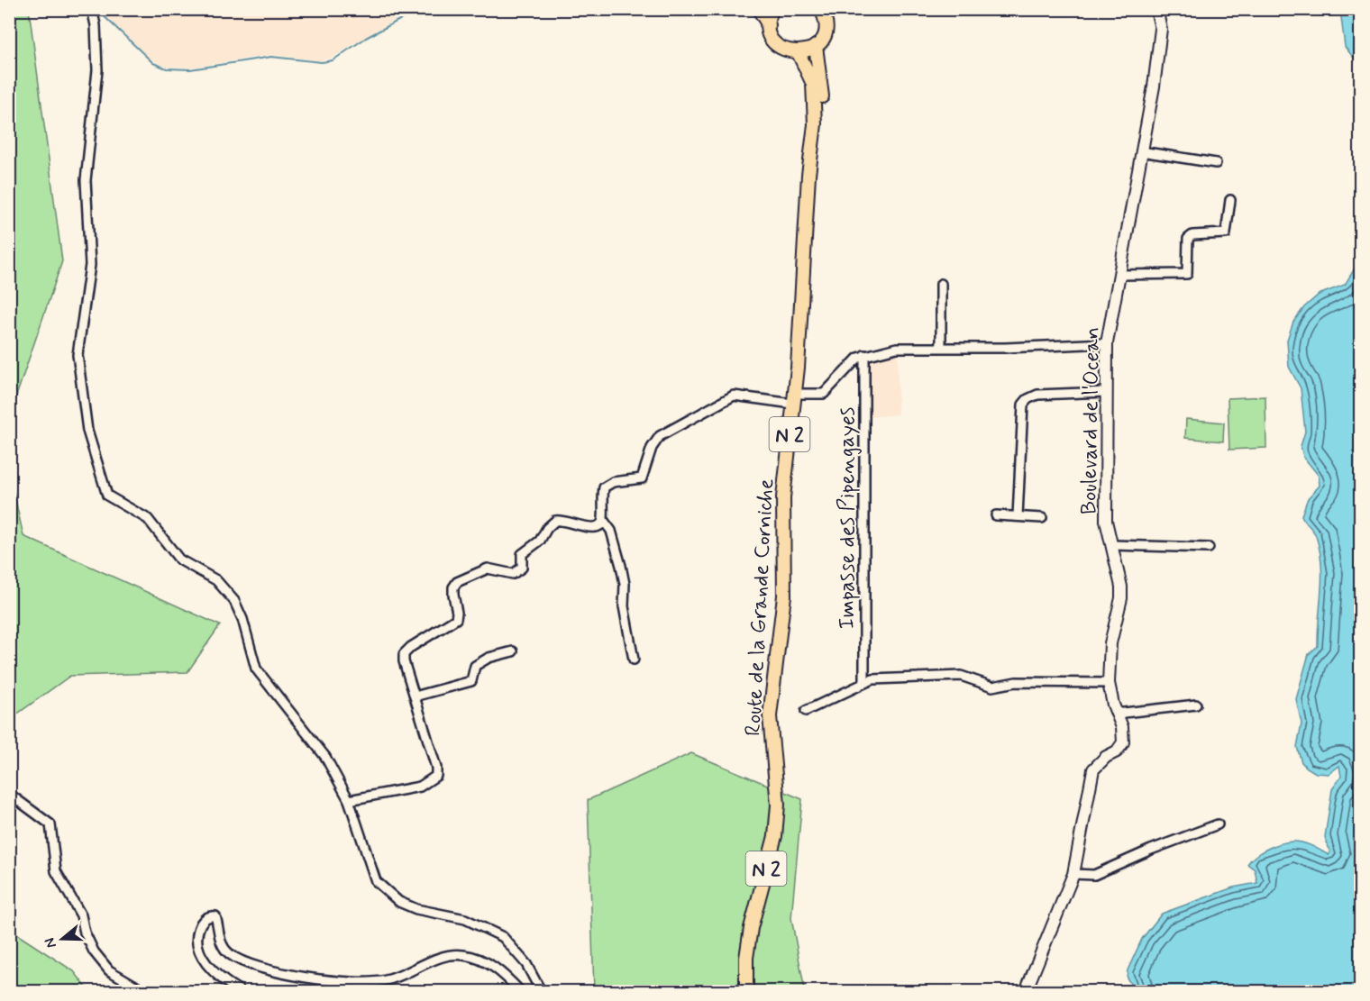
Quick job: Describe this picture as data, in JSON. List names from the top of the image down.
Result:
{
  "streets": {
    "main road": ["N 2", "Route de la Grande Corniche"],
    "street": ["Boulevard de l'Ocean", "Impasse des Pipengayes"]
  },
  "north": "left"
}
